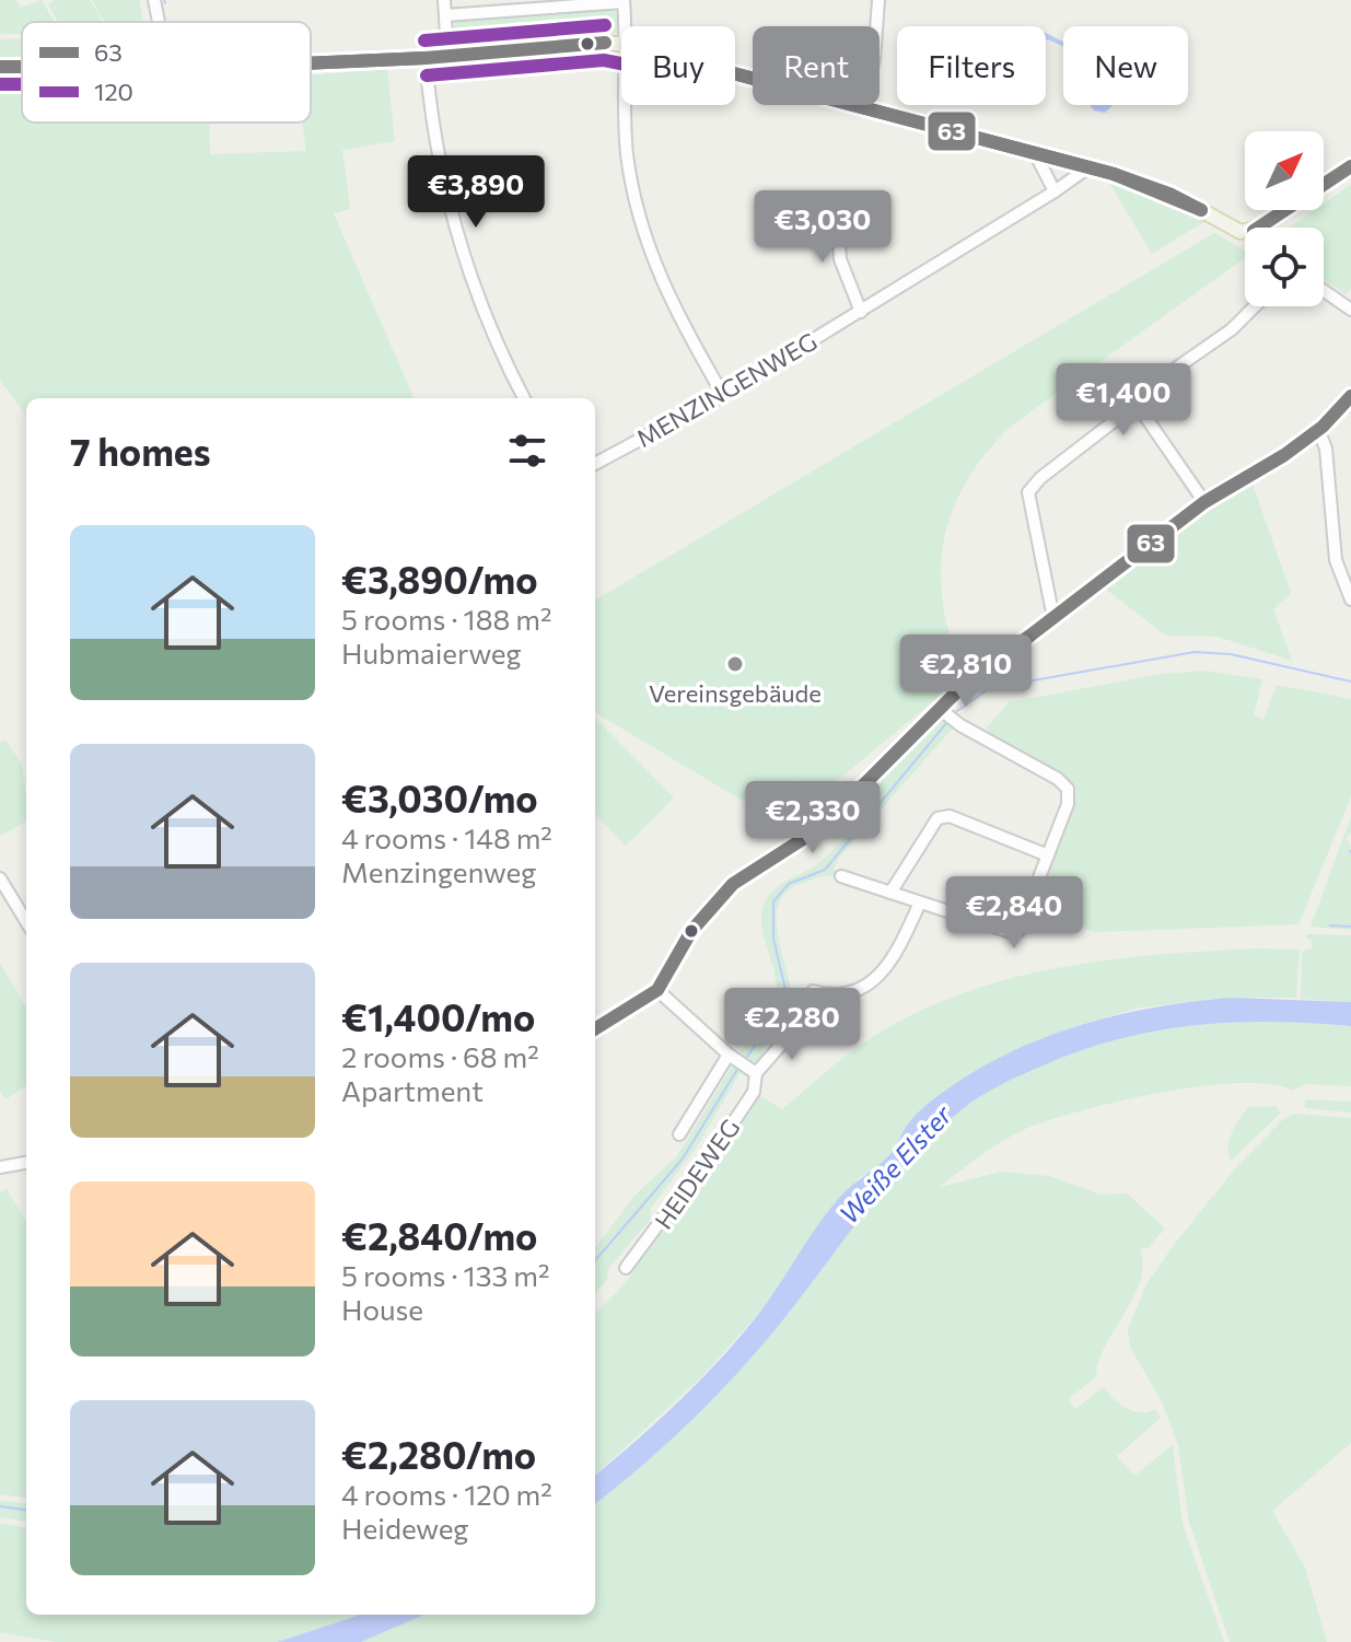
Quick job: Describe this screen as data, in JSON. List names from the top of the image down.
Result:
{
  "streets": {
    "street": ["MENZINGENWEG", "HEIDEWEG"]
  },
  "water": ["Weiße Elster"],
  "places": ["Vereinsgebäude"],
  "lines": ["transit line 120", "transit line 63"],
  "legend": ["63", "120"],
  "north": "top right",
  "page": {
    "chip": [
      "Buy",
      "Rent",
      "Filters",
      "New"
    ],
    "price": [
      "€3,890",
      "€3,030",
      "€1,400",
      "€2,810",
      "€2,330",
      "€2,840",
      "€2,280"
    ],
    "heading": "7 homes",
    "list": [
      {
        "name": "€3,890/mo",
        "note": "5 rooms · 188 m² · Hubmaierweg"
      },
      {
        "name": "€3,030/mo",
        "note": "4 rooms · 148 m² · Menzingenweg"
      },
      {
        "name": "€1,400/mo",
        "note": "2 rooms · 68 m² · Apartment"
      },
      {
        "name": "€2,840/mo",
        "note": "5 rooms · 133 m² · House"
      },
      {
        "name": "€2,280/mo",
        "note": "4 rooms · 120 m² · Heideweg"
      }
    ]
  }
}
